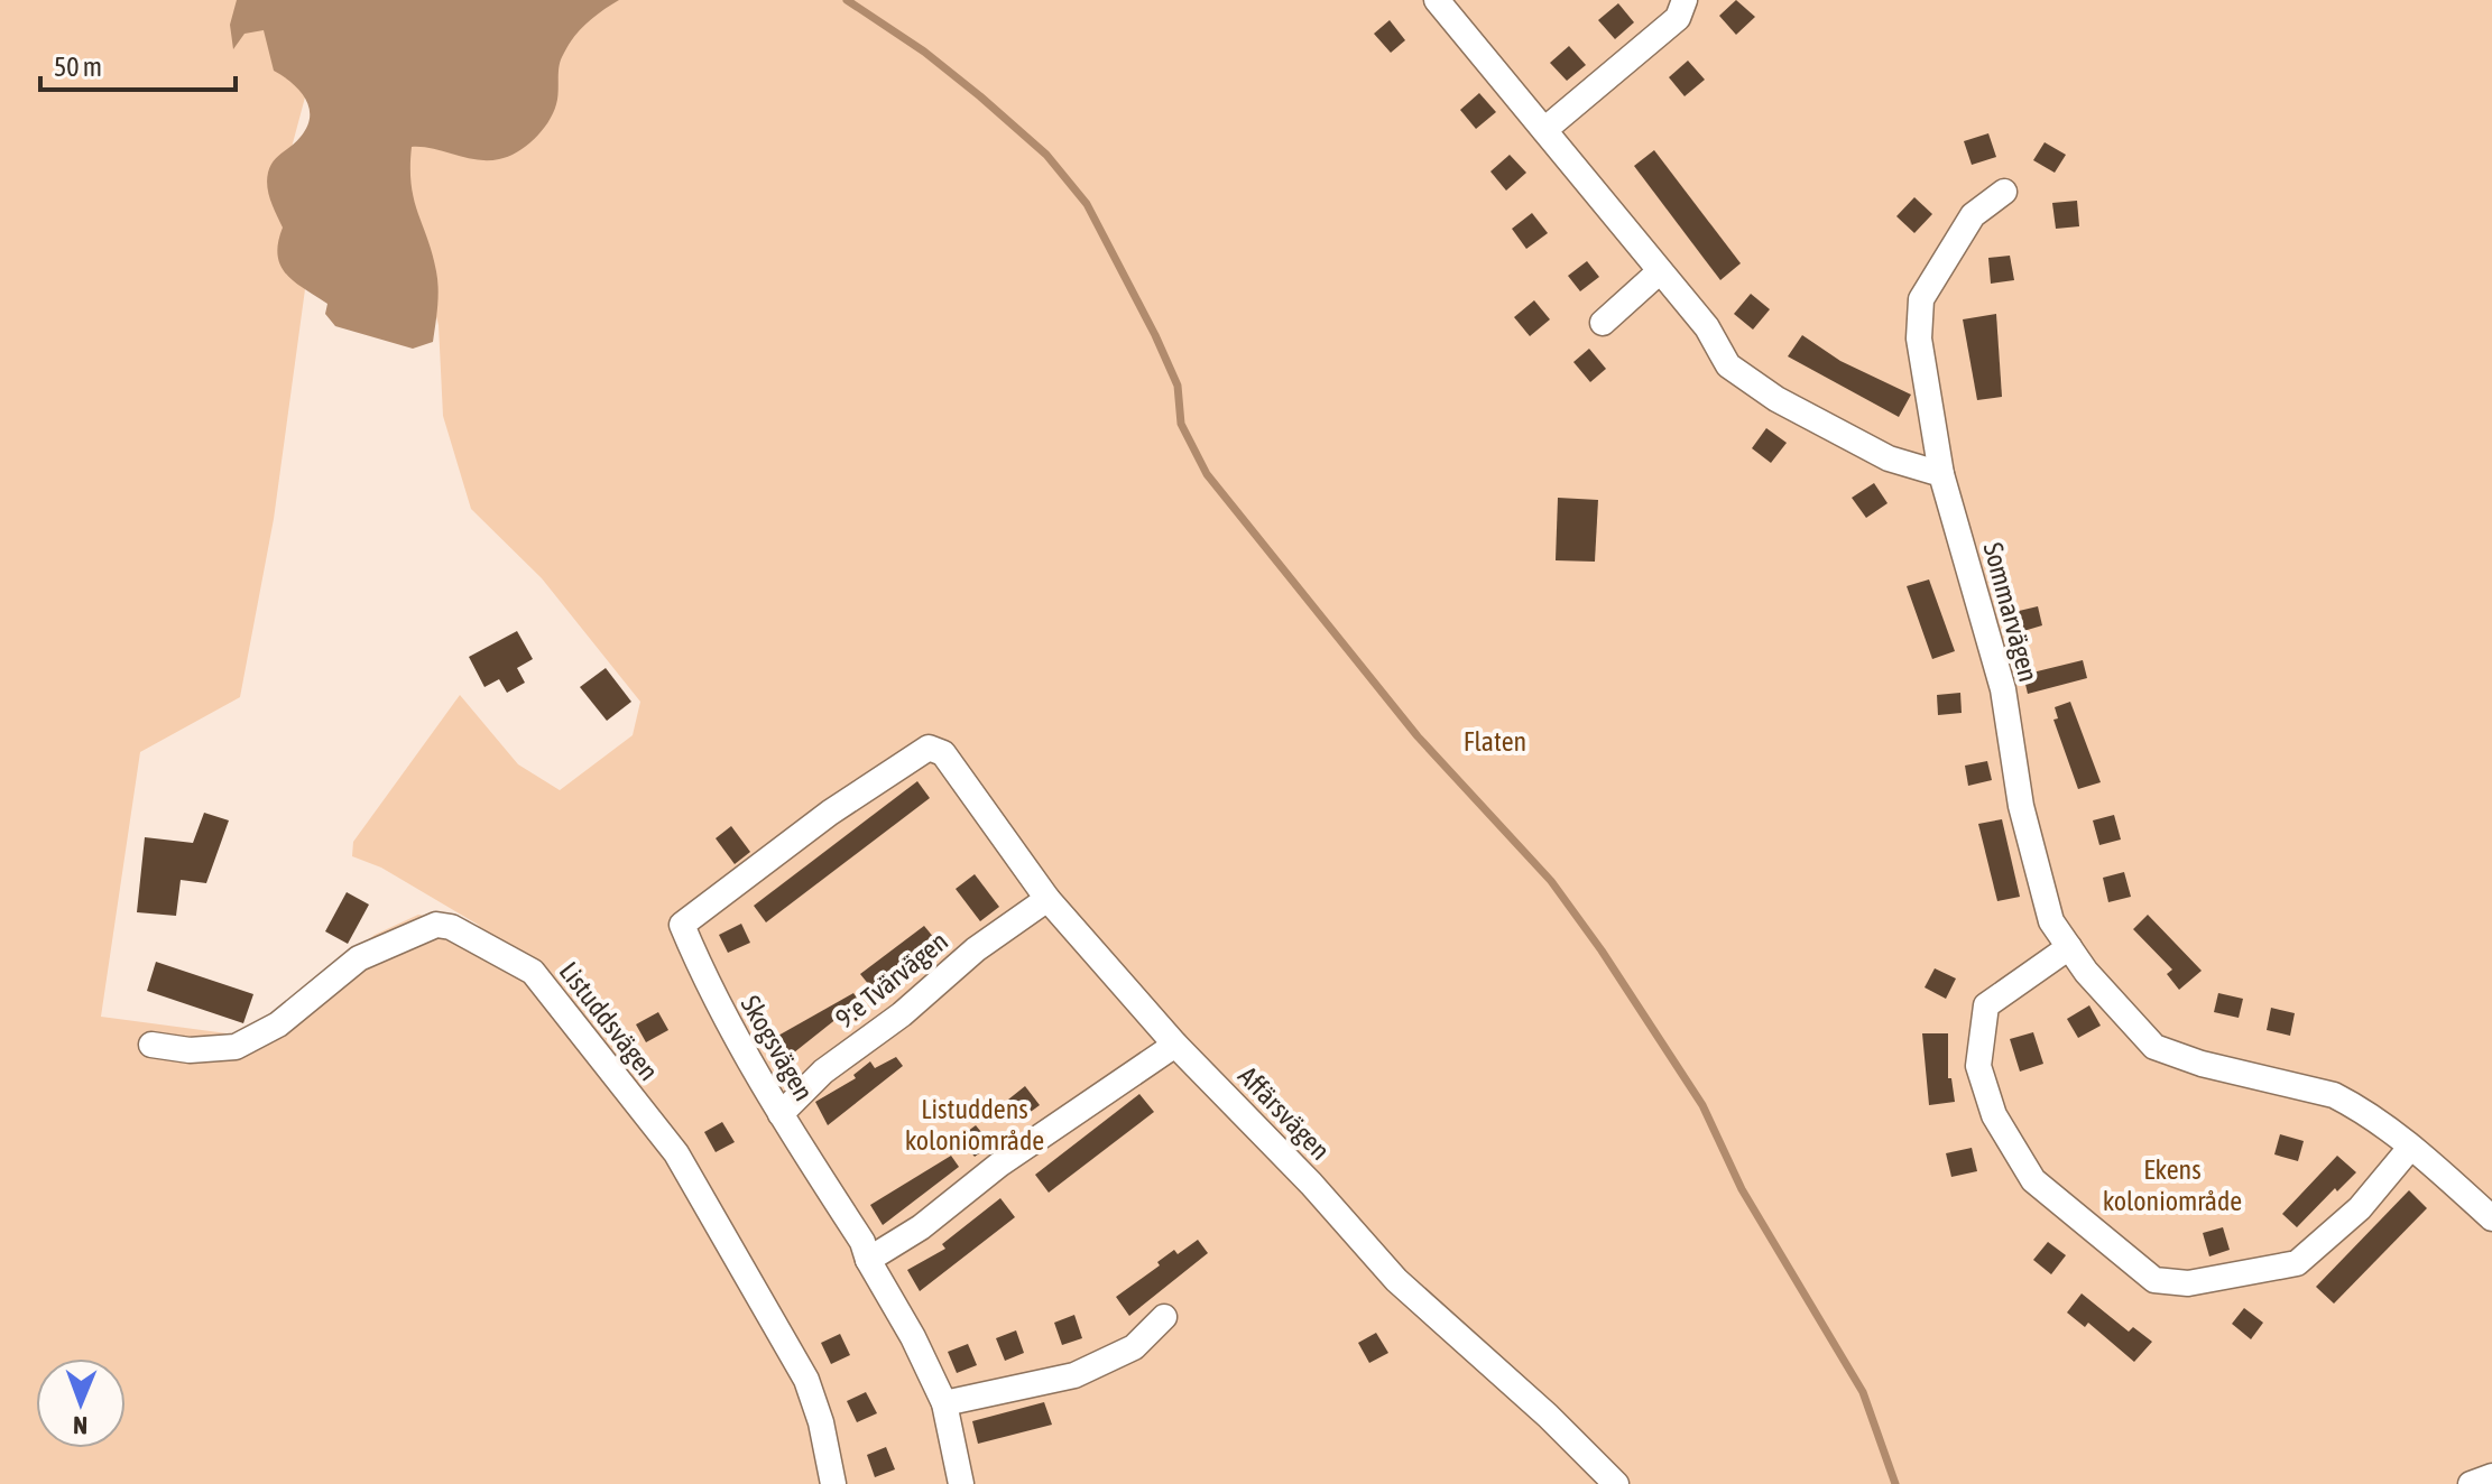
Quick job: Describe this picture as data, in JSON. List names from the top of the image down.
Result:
{
  "streets": {
    "street": [
      "Sommarvägen",
      "9:e Tvärvägen",
      "Listuddsvägen",
      "Skogsvägen",
      "Affärsvägen"
    ]
  },
  "crossings": [
    ["9:e Tvärvägen", "Skogsvägen"],
    ["9:e Tvärvägen", "Affärsvägen"],
    ["Skogsvägen", "Affärsvägen"]
  ],
  "parks": ["Flaten", "Listuddens koloniområde", "Ekens koloniområde"],
  "scale_bar": "50 m",
  "north": "bottom"
}
